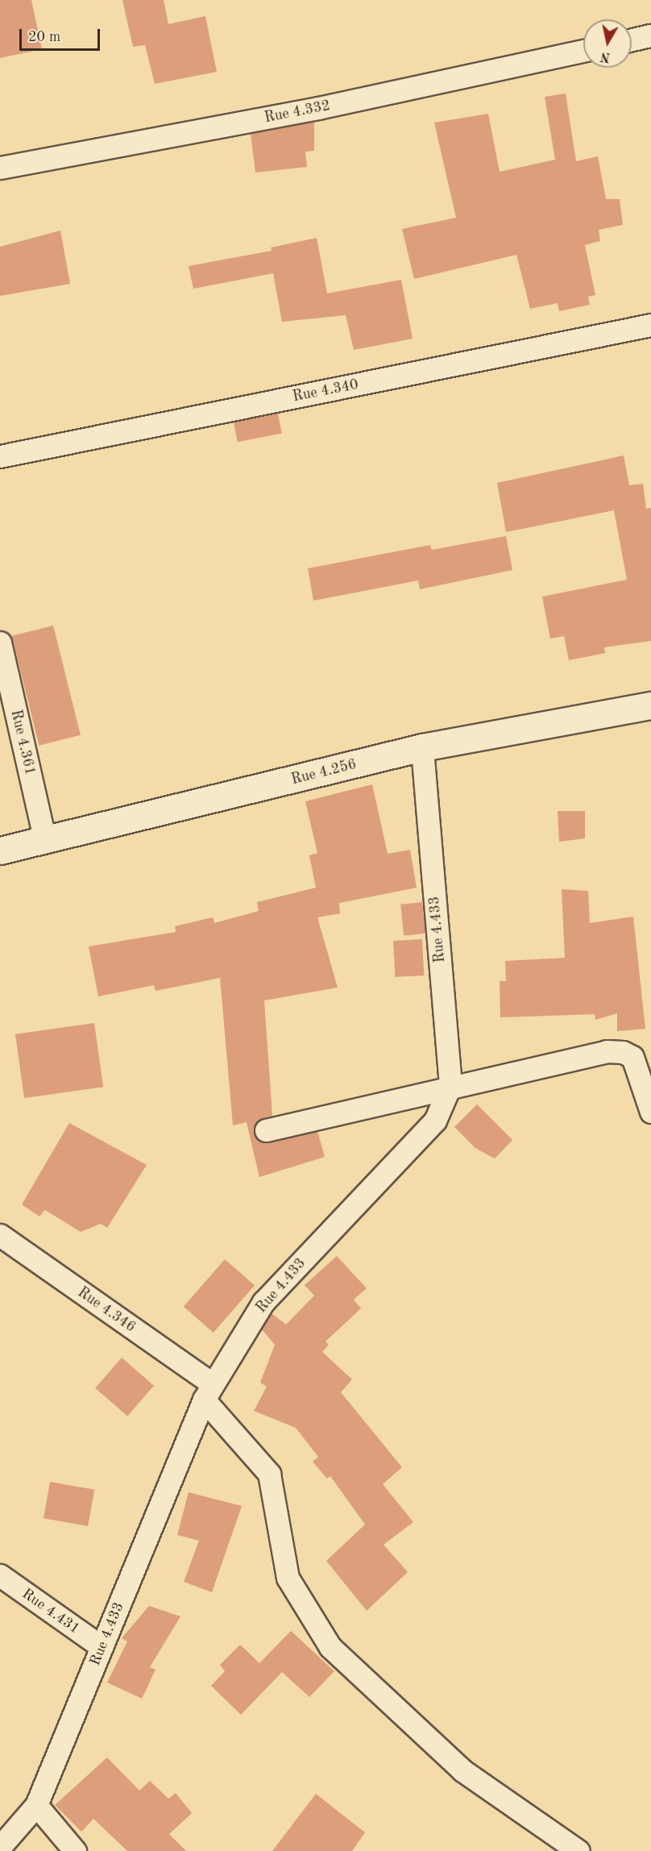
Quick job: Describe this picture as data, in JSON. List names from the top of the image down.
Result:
{
  "streets": {
    "street": [
      "Rue 4.332",
      "Rue 4.340",
      "Rue 4.361",
      "Rue 4.256",
      "Rue 4.433",
      "Rue 4.346",
      "Rue 4.431"
    ]
  },
  "crossings": [
    ["Rue 4.361", "Rue 4.256"],
    ["Rue 4.256", "Rue 4.433"],
    ["Rue 4.433", "Rue 4.346"],
    ["Rue 4.433", "Rue 4.431"]
  ],
  "scale_bar": "20 m",
  "north": "bottom"
}
